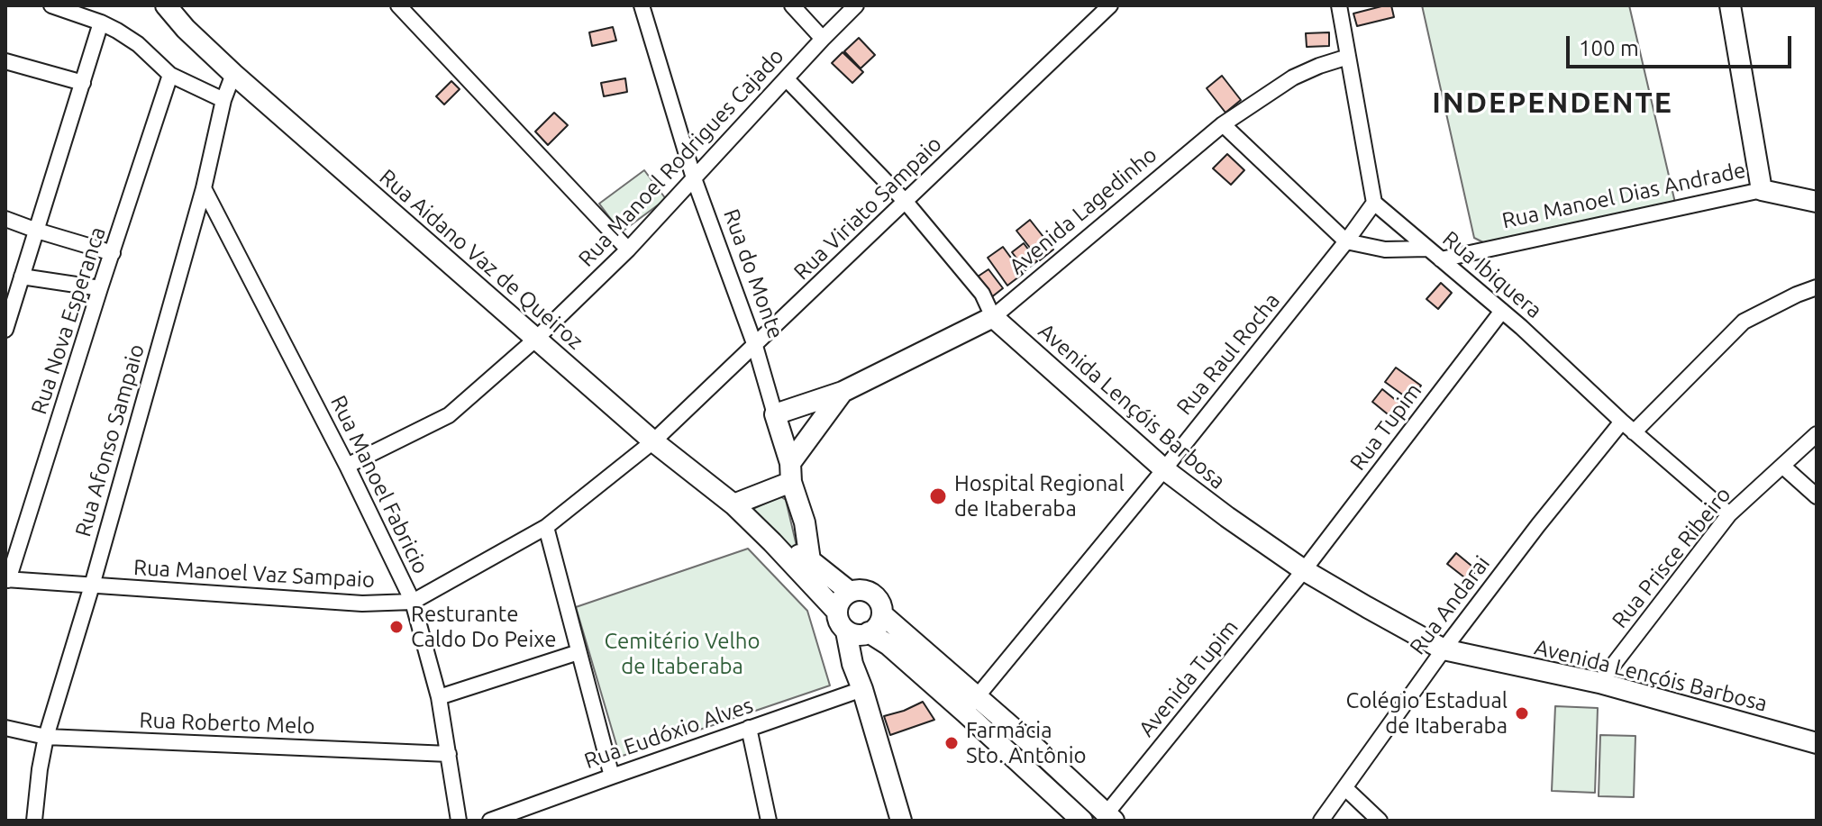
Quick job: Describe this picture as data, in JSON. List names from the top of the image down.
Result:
{
  "streets": {
    "street": [
      "Rua Manoel Rodrigues Cajado",
      "Rua Manoel Dias Andrade",
      "Rua Viriato Sampaio",
      "Avenida Lagedinho",
      "Rua Aidano Vaz de Queiroz",
      "Rua do Monte",
      "Rua Ibiquera",
      "Rua Nova Esperanca",
      "Rua Raul Rocha",
      "Avenida Lençóis Barbosa",
      "Rua Tupim",
      "Rua Afonso Sampaio",
      "Rua Manoel Fabricio",
      "Rua Prisce Ribeiro",
      "Rua Manoel Vaz Sampaio",
      "Rua Andarai",
      "Avenida Tupim",
      "Rua Roberto Melo",
      "Rua Eudóxio Alves"
    ]
  },
  "crossings": [
    ["Rua Manoel Rodrigues Cajado", "Rua Aidano Vaz de Queiroz"],
    ["Rua Manoel Rodrigues Cajado", "Rua do Monte"],
    ["Rua Manoel Rodrigues Cajado", "Avenida Lençóis Barbosa"],
    ["Rua Manoel Rodrigues Cajado", "Rua Manoel Fabricio"],
    ["Rua Manoel Dias Andrade", "Rua Ibiquera"],
    ["Rua Viriato Sampaio", "Rua Aidano Vaz de Queiroz"],
    ["Rua Viriato Sampaio", "Rua do Monte"],
    ["Rua Viriato Sampaio", "Avenida Lençóis Barbosa"],
    ["Rua Viriato Sampaio", "Rua Manoel Fabricio"],
    ["Rua Viriato Sampaio", "Rua Manoel Vaz Sampaio"],
    ["Avenida Lagedinho", "Rua do Monte"],
    ["Avenida Lagedinho", "Avenida Lençóis Barbosa"],
    ["Rua Aidano Vaz de Queiroz", "Rua do Monte"],
    ["Rua Aidano Vaz de Queiroz", "Rua Afonso Sampaio"],
    ["Rua Ibiquera", "Rua Raul Rocha"],
    ["Rua Ibiquera", "Rua Tupim"],
    ["Rua Ibiquera", "Rua Prisce Ribeiro"],
    ["Rua Ibiquera", "Rua Andarai"],
    ["Rua Nova Esperanca", "Rua Manoel Vaz Sampaio"],
    ["Rua Raul Rocha", "Avenida Lençóis Barbosa"],
    ["Avenida Lençóis Barbosa", "Rua Tupim"],
    ["Avenida Lençóis Barbosa", "Rua Prisce Ribeiro"],
    ["Avenida Lençóis Barbosa", "Rua Andarai"],
    ["Avenida Lençóis Barbosa", "Avenida Tupim"],
    ["Rua Tupim", "Avenida Tupim"],
    ["Rua Afonso Sampaio", "Rua Manoel Fabricio"],
    ["Rua Afonso Sampaio", "Rua Manoel Vaz Sampaio"],
    ["Rua Afonso Sampaio", "Rua Roberto Melo"],
    ["Rua Manoel Fabricio", "Rua Manoel Vaz Sampaio"],
    ["Rua Manoel Fabricio", "Rua Roberto Melo"]
  ],
  "districts": ["INDEPENDENTE"],
  "parks": ["Cemitério Velho de Itaberaba"],
  "places": [
    "Hospital Regional de Itaberaba",
    "Resturante Caldo Do Peixe",
    "Colégio Estadual de Itaberaba",
    "Farmácia Sto. Antônio"
  ],
  "scale_bar": "100 m"
}
